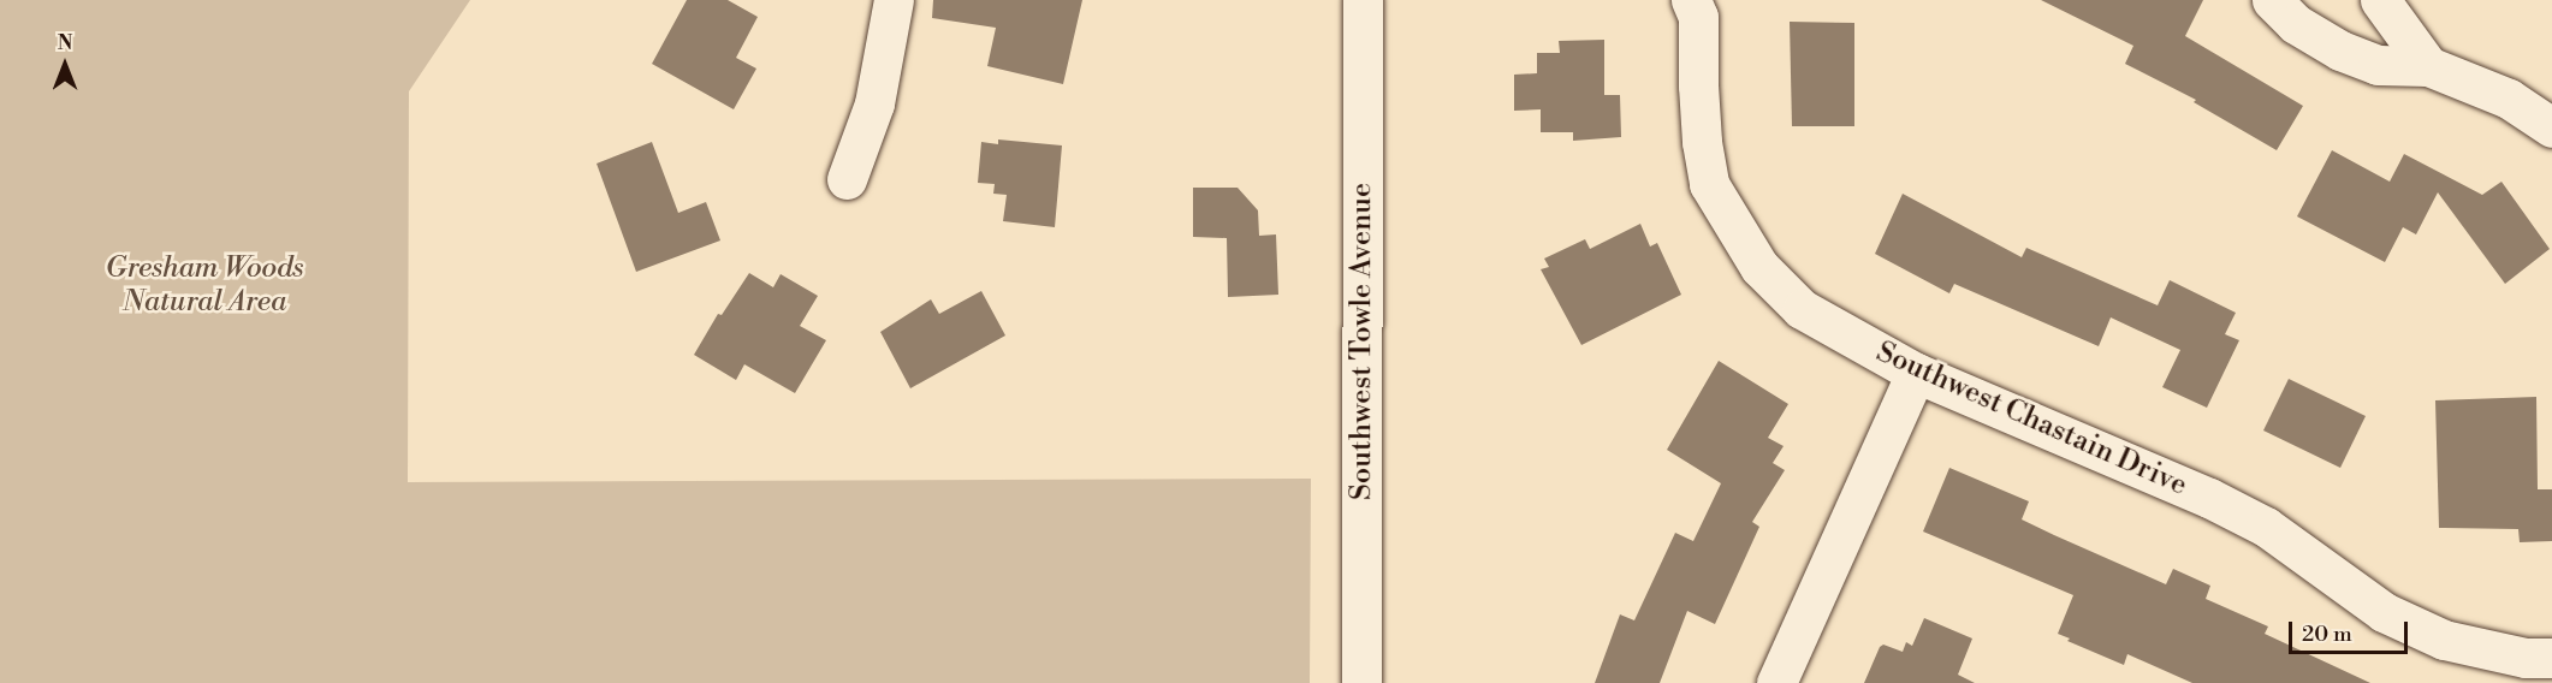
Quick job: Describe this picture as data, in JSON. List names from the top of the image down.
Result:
{
  "streets": {
    "street": ["Southwest Towle Avenue", "Southwest Chastain Drive"]
  },
  "parks": ["Gresham Woods Natural Area"],
  "scale_bar": "20 m",
  "north": "top"
}
